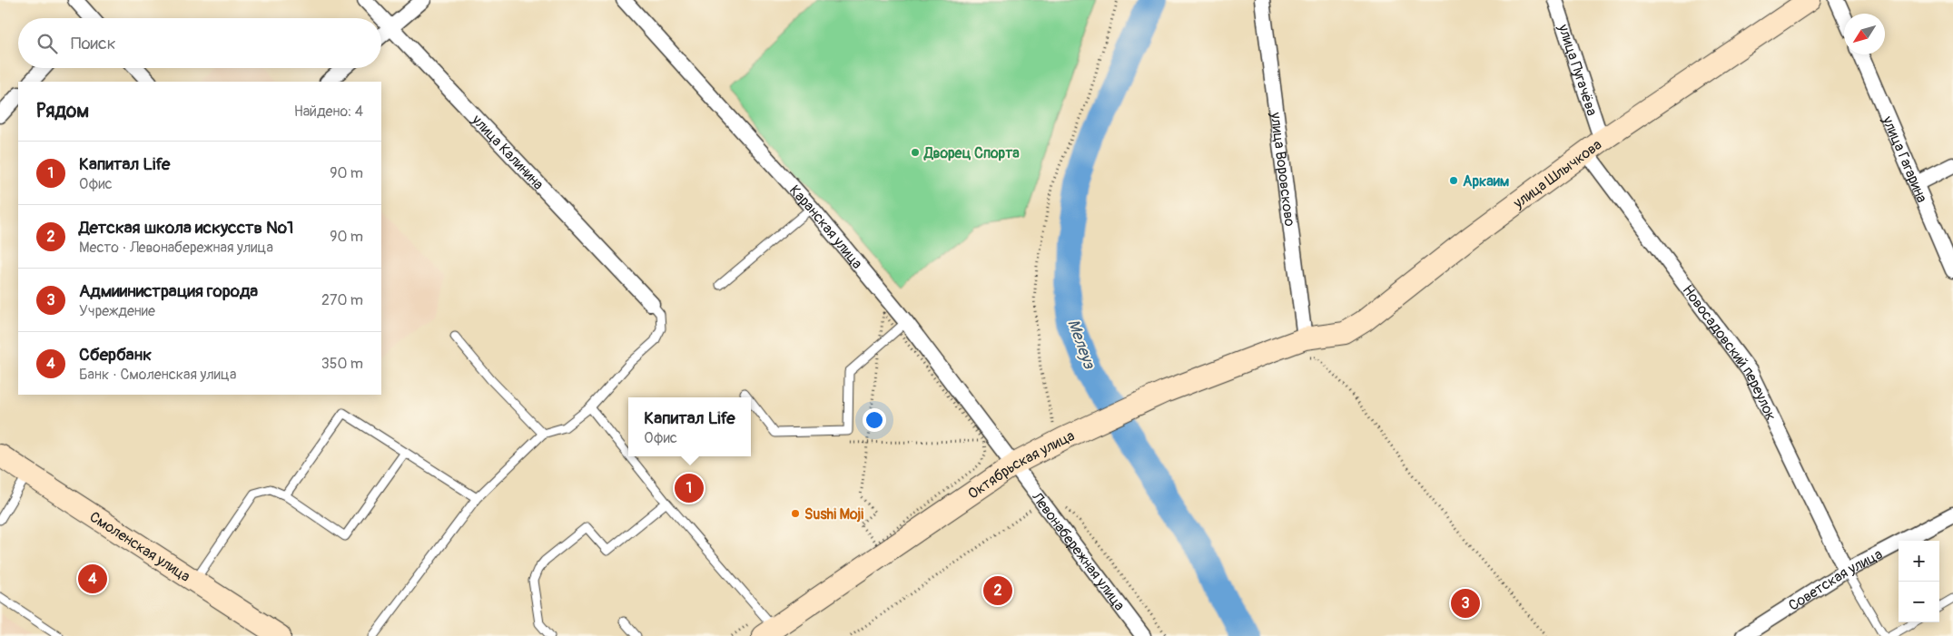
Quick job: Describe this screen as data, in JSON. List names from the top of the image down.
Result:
{
  "streets": {
    "street": [
      "улица Пугачёва",
      "улица Калинина",
      "улица Гагарина",
      "улица Воровсково",
      "улица Шлычкова",
      "Каранская улица",
      "Новосадовский переулок",
      "Октябрьская улица",
      "Смоленская улица",
      "Левонабережная улица",
      "Советская улица"
    ]
  },
  "crossings": [
    ["улица Пугачёва", "улица Шлычкова"],
    ["улица Пугачёва", "Новосадовский переулок"],
    ["улица Воровсково", "улица Шлычкова"],
    ["улица Воровсково", "Октябрьская улица"],
    ["улица Шлычкова", "Новосадовский переулок"],
    ["улица Шлычкова", "Октябрьская улица"],
    ["Каранская улица", "Октябрьская улица"],
    ["Каранская улица", "Левонабережная улица"],
    ["Новосадовский переулок", "Советская улица"],
    ["Октябрьская улица", "Левонабережная улица"]
  ],
  "water": ["Мелеуз"],
  "places": ["Дворец Спорта", "Аркаим", "Sushi Moji"],
  "north": "bottom left",
  "page": {
    "search": "Поиск",
    "heading": ["Рядом", "Найдено: 4"],
    "list": [
      {
        "mark": "1",
        "name": "Капитал Life",
        "note": "Офис",
        "value": "90 m"
      },
      {
        "mark": "2",
        "name": "Детская школа искусств №1",
        "note": "Место · Левонабережная улица",
        "value": "90 m"
      },
      {
        "mark": "3",
        "name": "Адмиинистрация города",
        "note": "Учреждение",
        "value": "270 m"
      },
      {
        "mark": "4",
        "name": "Сбербанк",
        "note": "Банк · Смоленская улица",
        "value": "350 m"
      }
    ],
    "popup": ["Капитал Life", "Офис"],
    "pins": [
      "1",
      "4",
      "2",
      "3"
    ],
    "map_buttons": ["+", "−"]
  }
}
